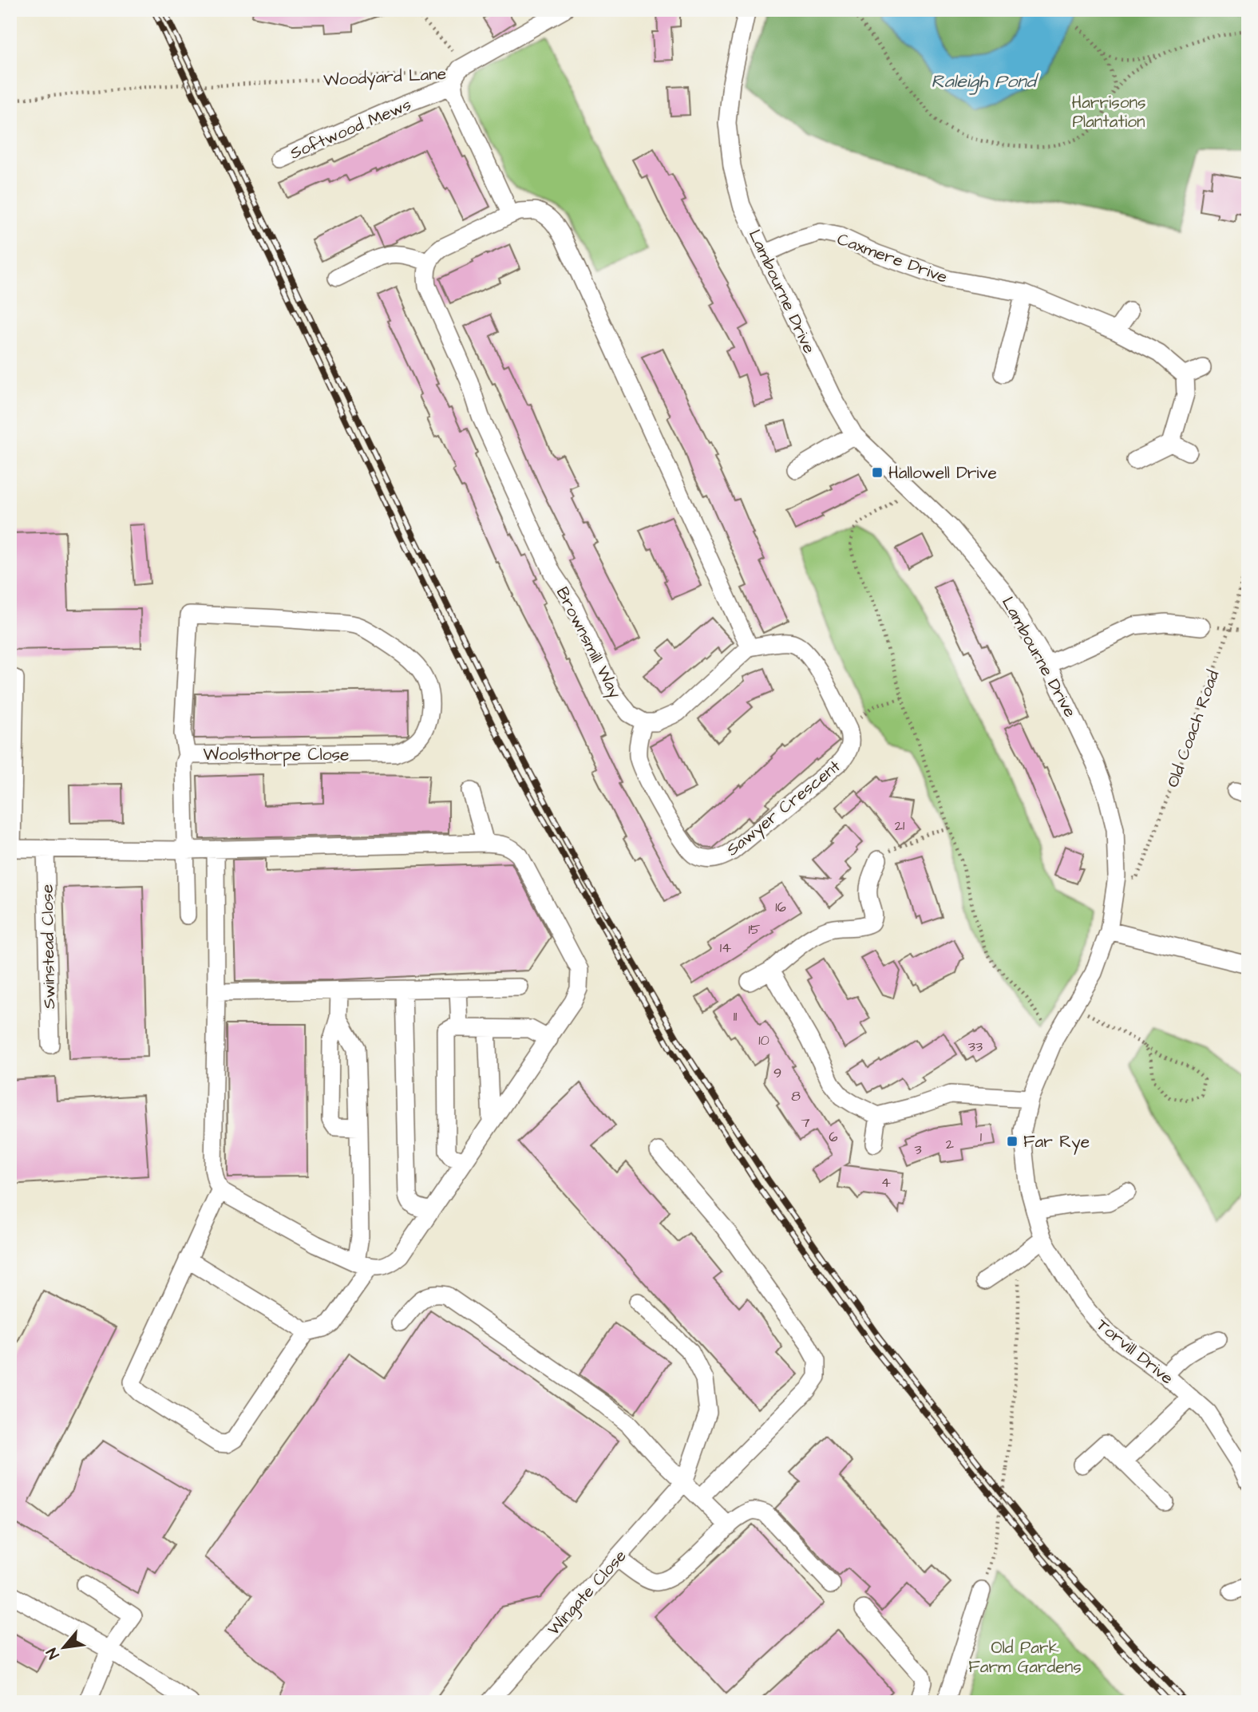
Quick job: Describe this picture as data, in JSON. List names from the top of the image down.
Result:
{
  "streets": {
    "street": [
      "Woodyard Lane",
      "Softwood Mews",
      "Caxmere Drive",
      "Lambourne Drive",
      "Brownsmill Way",
      "Woolsthorpe Close",
      "Sawyer Crescent",
      "Swinstead Close",
      "Torvill Drive",
      "Wingate Close"
    ],
    "path": ["Old Coach Road"]
  },
  "crossings": [
    ["Woodyard Lane", "Softwood Mews"],
    ["Caxmere Drive", "Lambourne Drive"],
    ["Lambourne Drive", "Old Coach Road"],
    ["Lambourne Drive", "Torvill Drive"],
    ["Brownsmill Way", "Sawyer Crescent"]
  ],
  "water": ["Raleigh Pond"],
  "parks": ["Harrisons Plantation", "Old Park Farm Gardens"],
  "places": {
    "transit": ["Hallowell Drive", "Far Rye"]
  },
  "house_numbers": [
    "21",
    "16",
    "15",
    "14",
    "11",
    "10",
    "33",
    "9",
    "8",
    "7",
    "6",
    "1",
    "2",
    "3",
    "4"
  ],
  "north": "bottom left"
}
